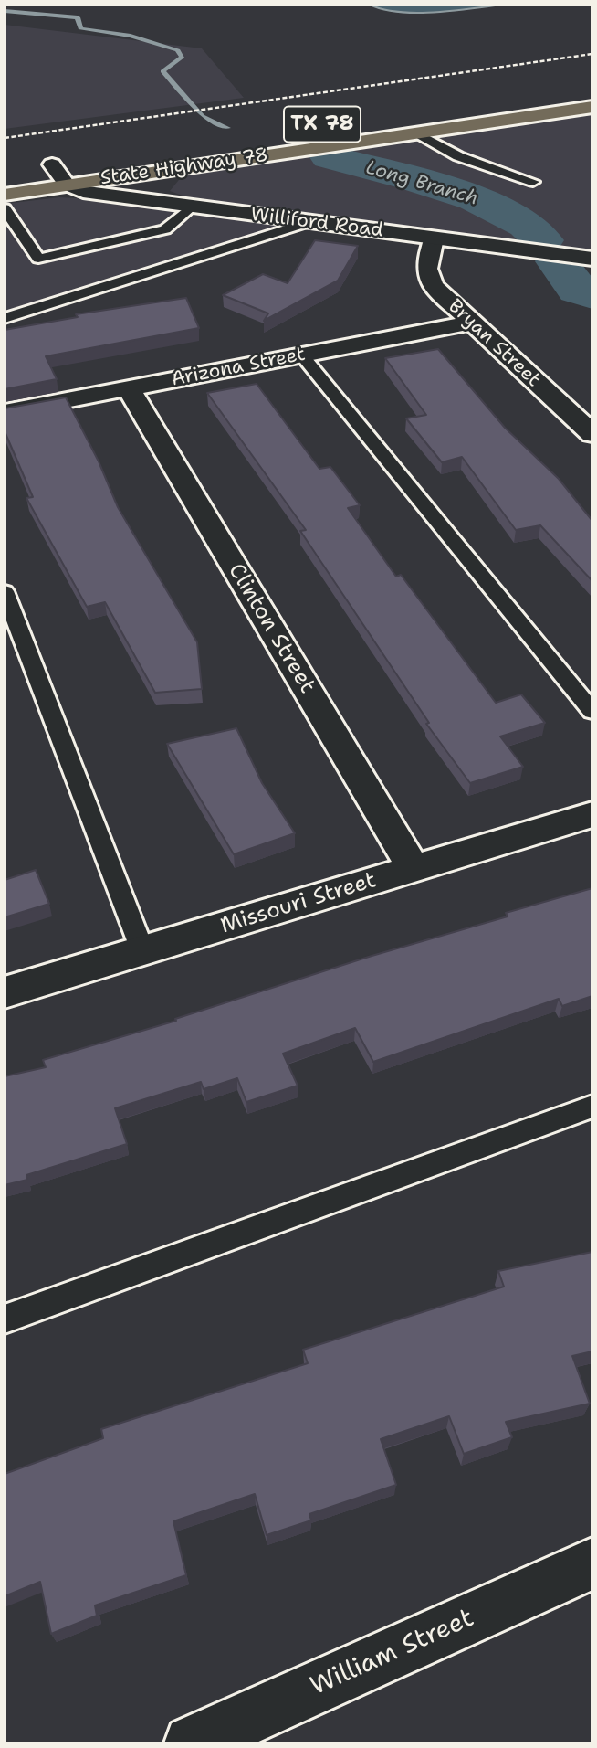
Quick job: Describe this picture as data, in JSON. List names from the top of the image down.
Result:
{
  "streets": {
    "main road": ["TX 78", "State Highway 78"],
    "street": [
      "Williford Road",
      "Bryan Street",
      "Arizona Street",
      "Clinton Street",
      "Missouri Street",
      "William Street"
    ]
  },
  "crossings": [
    ["State Highway 78", "Williford Road"],
    ["Williford Road", "Bryan Street"],
    ["Bryan Street", "Arizona Street"],
    ["Arizona Street", "Clinton Street"],
    ["Clinton Street", "Missouri Street"]
  ],
  "water": ["Long Branch"]
}
